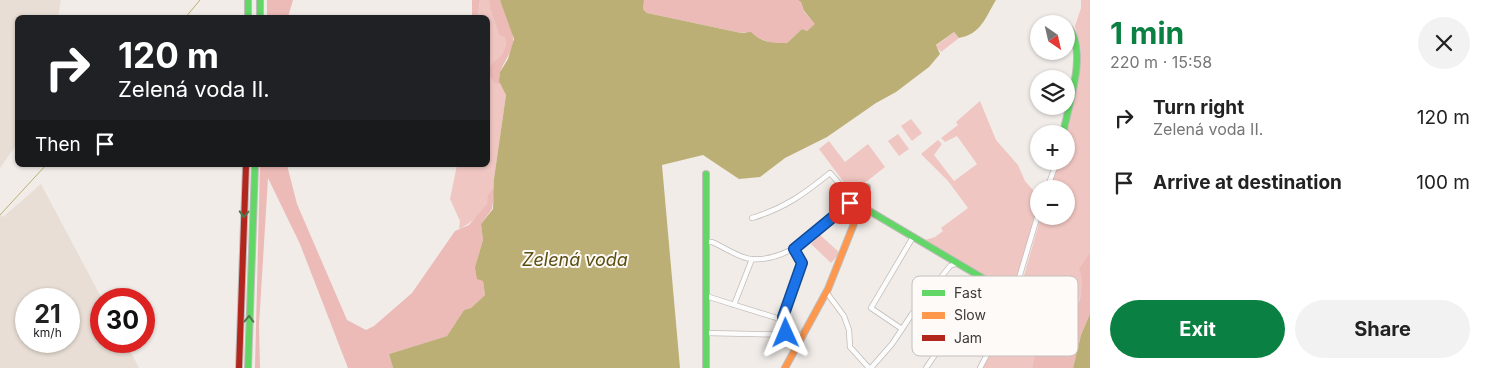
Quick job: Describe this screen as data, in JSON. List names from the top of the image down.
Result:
{
  "water": ["Zelená voda"],
  "legend": ["Fast", "Slow", "Jam"],
  "north": "bottom right",
  "page": {
    "heading": ["1 min", "220 m · 15:58"],
    "map_buttons": ["+", "−"],
    "turn": ["120 m", "Zelená voda II."],
    "list": [
      {
        "name": "Turn right",
        "note": "Zelená voda II.",
        "value": "120 m"
      },
      {
        "name": "Arrive at destination",
        "value": "100 m"
      }
    ],
    "then": "Then",
    "speed": "21 km/h",
    "limit": "30",
    "buttons": ["Exit", "Share"]
  }
}
